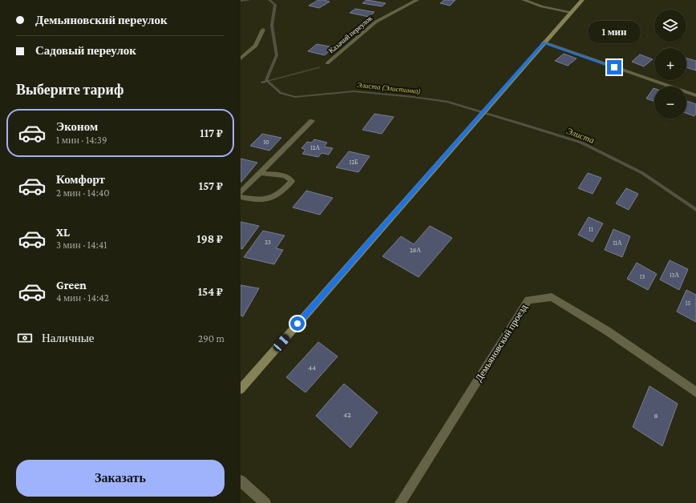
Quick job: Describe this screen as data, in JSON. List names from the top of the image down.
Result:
{
  "streets": {
    "street": ["Казачий переулок", "Демьяновский проезд"]
  },
  "water": ["Элиста (Элистинка)", "Элиста"],
  "house_numbers": [
    "10",
    "12А",
    "12Б",
    "11",
    "23",
    "11А",
    "28А",
    "13А",
    "13",
    "15",
    "44",
    "42",
    "8"
  ],
  "page": {
    "banner": ["Демьяновский переулок", "Садовый переулок"],
    "map_buttons": ["+", "−"],
    "bubble": "1 мин",
    "heading": "Выберите тариф",
    "list": [
      {
        "name": "Эконом",
        "note": "1 мин · 14:39",
        "value": "117 ₽"
      },
      {
        "name": "Комфорт",
        "note": "2 мин · 14:40",
        "value": "157 ₽"
      },
      {
        "name": "XL",
        "note": "3 мин · 14:41",
        "value": "198 ₽"
      },
      {
        "name": "Green",
        "note": "4 мин · 14:42",
        "value": "154 ₽"
      }
    ],
    "pay": ["Наличные", "290 m"],
    "buttons": "Заказать"
  }
}
